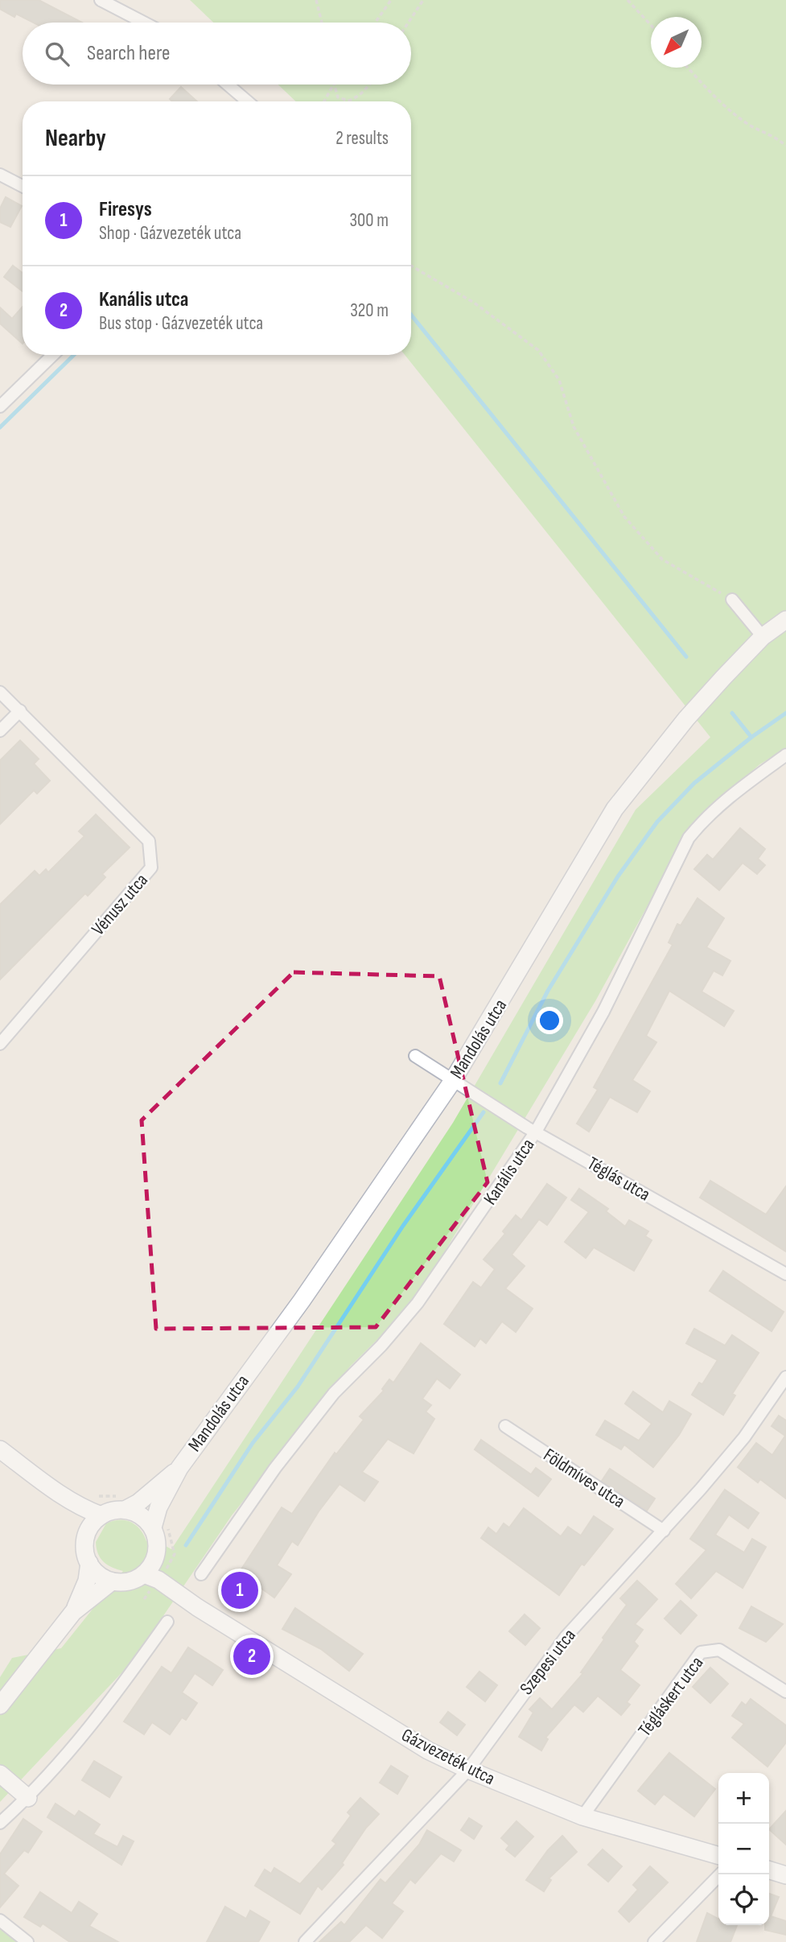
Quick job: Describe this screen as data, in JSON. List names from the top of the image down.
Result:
{
  "streets": {
    "street": [
      "Vénusz utca",
      "Mandolás utca",
      "Kanális utca",
      "Téglás utca",
      "Földmíves utca",
      "Szepesi utca",
      "Tégláskert utca",
      "Gázvezeték utca"
    ]
  },
  "crossings": [
    ["Mandolás utca", "Téglás utca"],
    ["Mandolás utca", "Gázvezeték utca"],
    ["Kanális utca", "Téglás utca"],
    ["Földmíves utca", "Szepesi utca"],
    ["Szepesi utca", "Gázvezeték utca"],
    ["Tégláskert utca", "Gázvezeték utca"]
  ],
  "north": "bottom left",
  "page": {
    "search": "Search here",
    "heading": ["Nearby", "2 results"],
    "list": [
      {
        "mark": "1",
        "name": "Firesys",
        "note": "Shop · Gázvezeték utca",
        "value": "300 m"
      },
      {
        "mark": "2",
        "name": "Kanális utca",
        "note": "Bus stop · Gázvezeték utca",
        "value": "320 m"
      }
    ],
    "pins": ["1", "2"],
    "map_buttons": ["+", "−"]
  }
}
